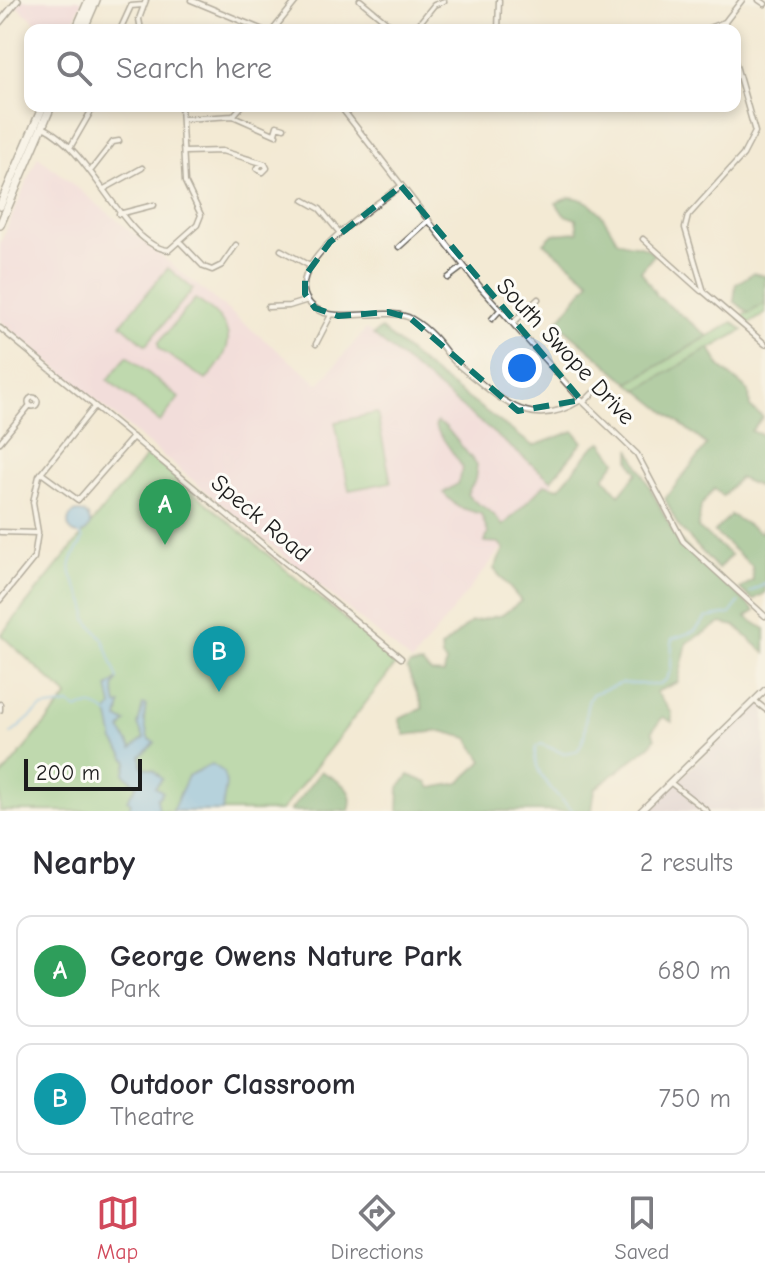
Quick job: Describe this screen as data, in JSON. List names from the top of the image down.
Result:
{
  "streets": {
    "street": ["South Swope Drive", "Speck Road"]
  },
  "scale_bar": "200 m",
  "page": {
    "search": "Search here",
    "pins": ["A", "B"],
    "scale": "200 m",
    "heading": ["Nearby", "2 results"],
    "list": [
      {
        "mark": "A",
        "name": "George Owens Nature Park",
        "note": "Park",
        "value": "680 m"
      },
      {
        "mark": "B",
        "name": "Outdoor Classroom",
        "note": "Theatre",
        "value": "750 m"
      }
    ],
    "nav": ["Map", "Directions", "Saved"]
  }
}
